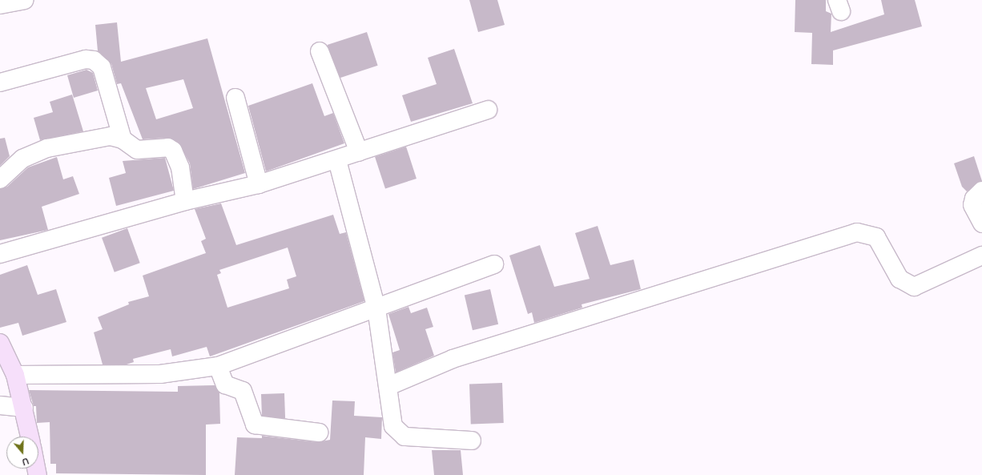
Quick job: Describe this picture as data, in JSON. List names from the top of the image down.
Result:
{
  "north": "bottom"
}
